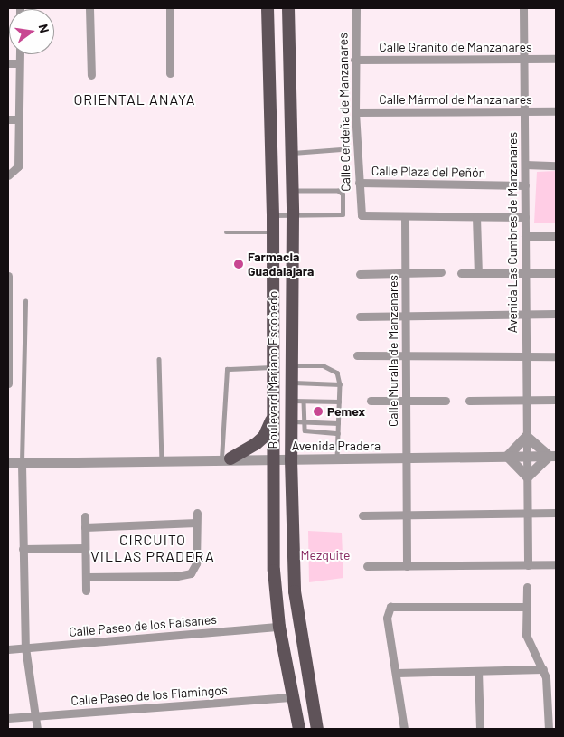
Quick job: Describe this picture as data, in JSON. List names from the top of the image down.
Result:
{
  "streets": {
    "main road": ["Boulevard Mariano Escobedo"],
    "street": [
      "Calle Granito de Manzanares",
      "Calle Mármol de Manzanares",
      "Calle Cerdeña de Manzanares",
      "Calle Plaza del Peñón",
      "Avenida Las Cumbres de Manzanares",
      "Calle Muralla de Manzanares",
      "Avenida Pradera",
      "Calle Paseo de los Faisanes",
      "Calle Paseo de los Flamingos"
    ]
  },
  "crossings": [
    ["Calle Granito de Manzanares", "Calle Cerdeña de Manzanares"],
    ["Calle Granito de Manzanares", "Avenida Las Cumbres de Manzanares"],
    ["Calle Mármol de Manzanares", "Calle Cerdeña de Manzanares"],
    ["Calle Mármol de Manzanares", "Avenida Las Cumbres de Manzanares"],
    ["Calle Cerdeña de Manzanares", "Calle Plaza del Peñón"],
    ["Calle Cerdeña de Manzanares", "Calle Muralla de Manzanares"],
    ["Calle Plaza del Peñón", "Avenida Las Cumbres de Manzanares"],
    ["Avenida Las Cumbres de Manzanares", "Avenida Pradera"],
    ["Calle Muralla de Manzanares", "Avenida Pradera"],
    ["Boulevard Mariano Escobedo", "Avenida Pradera"],
    ["Boulevard Mariano Escobedo", "Calle Paseo de los Faisanes"],
    ["Boulevard Mariano Escobedo", "Calle Paseo de los Flamingos"]
  ],
  "districts": ["ORIENTAL ANAYA", "CIRCUITO VILLAS PRADERA"],
  "parks": ["Mezquite"],
  "places": ["Farmacia Guadalajara", "Pemex"],
  "north": "right"
}
